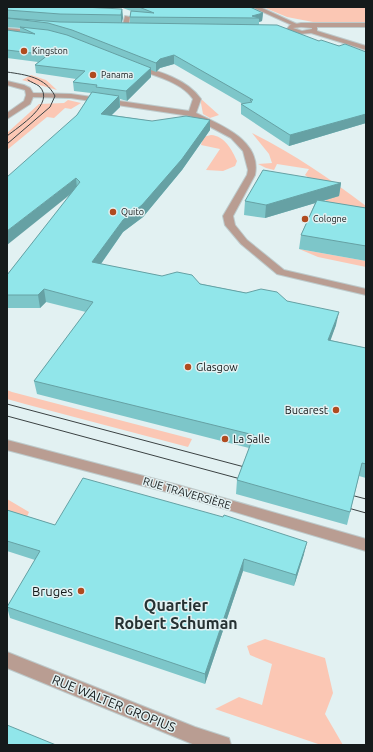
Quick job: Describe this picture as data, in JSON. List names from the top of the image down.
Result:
{
  "streets": {
    "street": ["RUE TRAVERSIÈRE", "RUE WALTER GROPIUS"]
  },
  "districts": ["Quartier Robert Schuman"],
  "places": [
    "Kingston",
    "Panama",
    "Quito",
    "Cologne",
    "Glasgow",
    "Bucarest",
    "La Salle",
    "Bruges"
  ]
}
